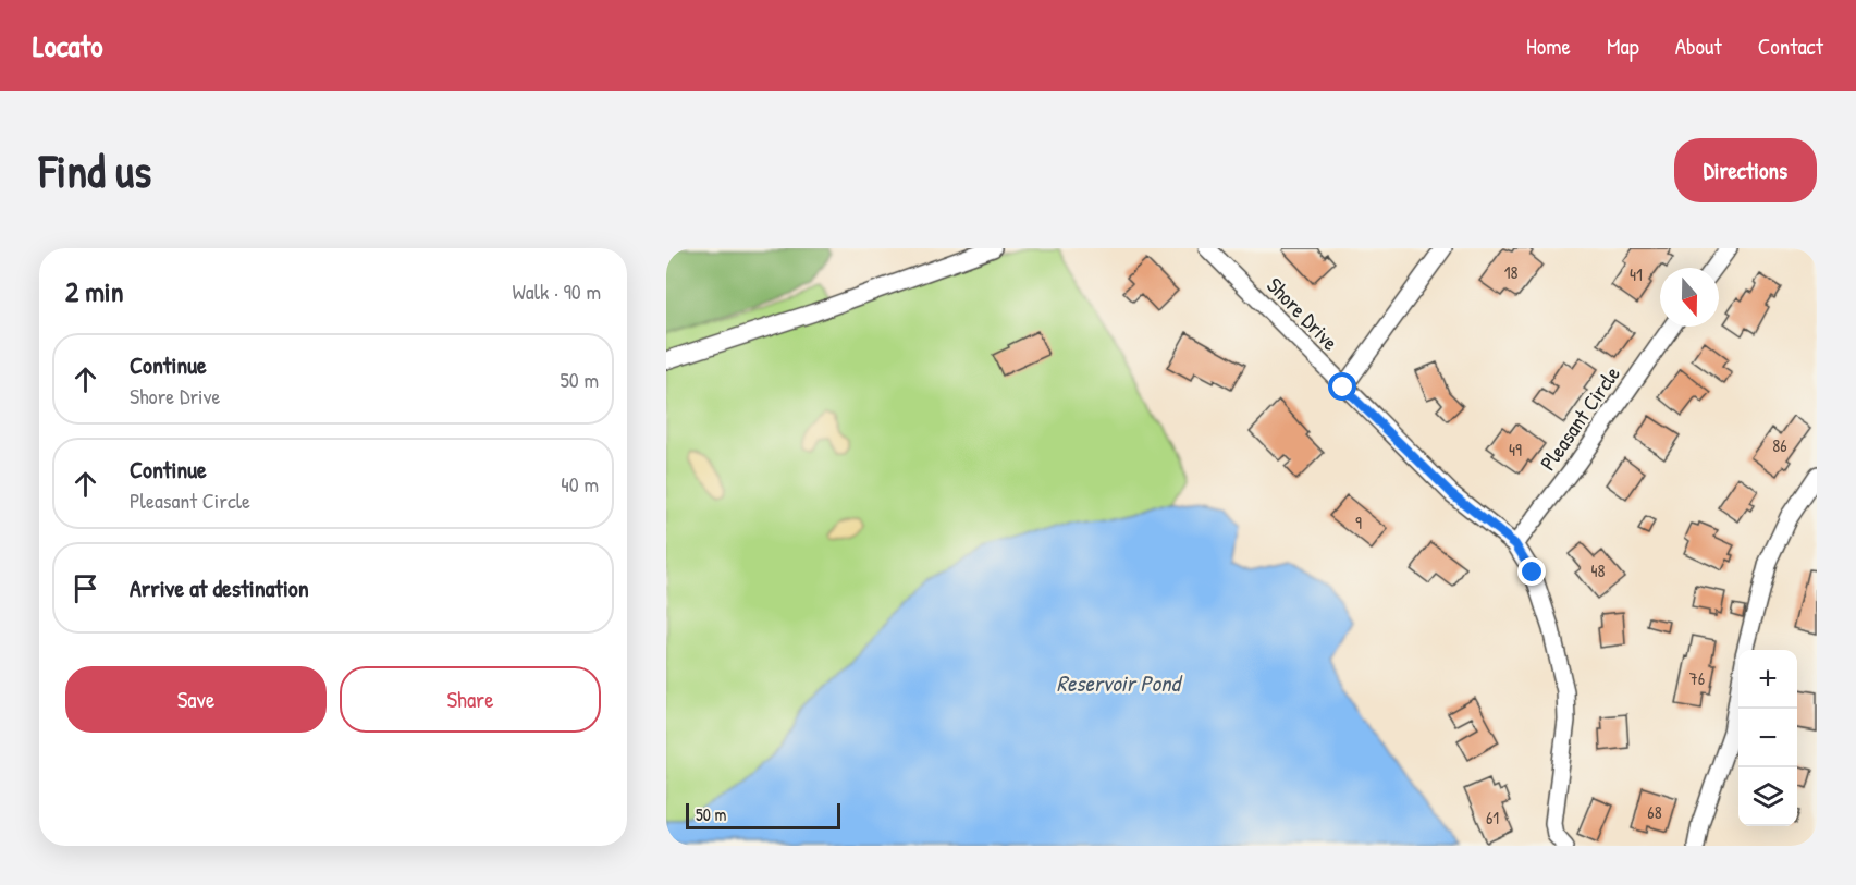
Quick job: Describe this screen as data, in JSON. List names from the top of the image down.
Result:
{
  "streets": {
    "street": ["Shore Drive", "Pleasant Circle"]
  },
  "crossings": [
    ["Shore Drive", "Pleasant Circle"]
  ],
  "water": ["Reservoir Pond"],
  "house_numbers": [
    "18",
    "41",
    "86",
    "49",
    "9",
    "48",
    "76",
    "68",
    "61"
  ],
  "scale_bar": "50 m",
  "north": "bottom",
  "page": {
    "header": "Locato",
    "nav": [
      "Home",
      "Map",
      "About",
      "Contact"
    ],
    "buttons": [
      "Directions",
      ["Save", "Share"]
    ],
    "title": "Find us",
    "heading": ["2 min", "Walk · 90 m"],
    "list": [
      ["Continue", "Shore Drive", "50 m"],
      ["Continue", "Pleasant Circle", "40 m"],
      "Arrive at destination"
    ],
    "map_buttons": ["+", "−"],
    "scale": "50 m"
  }
}
